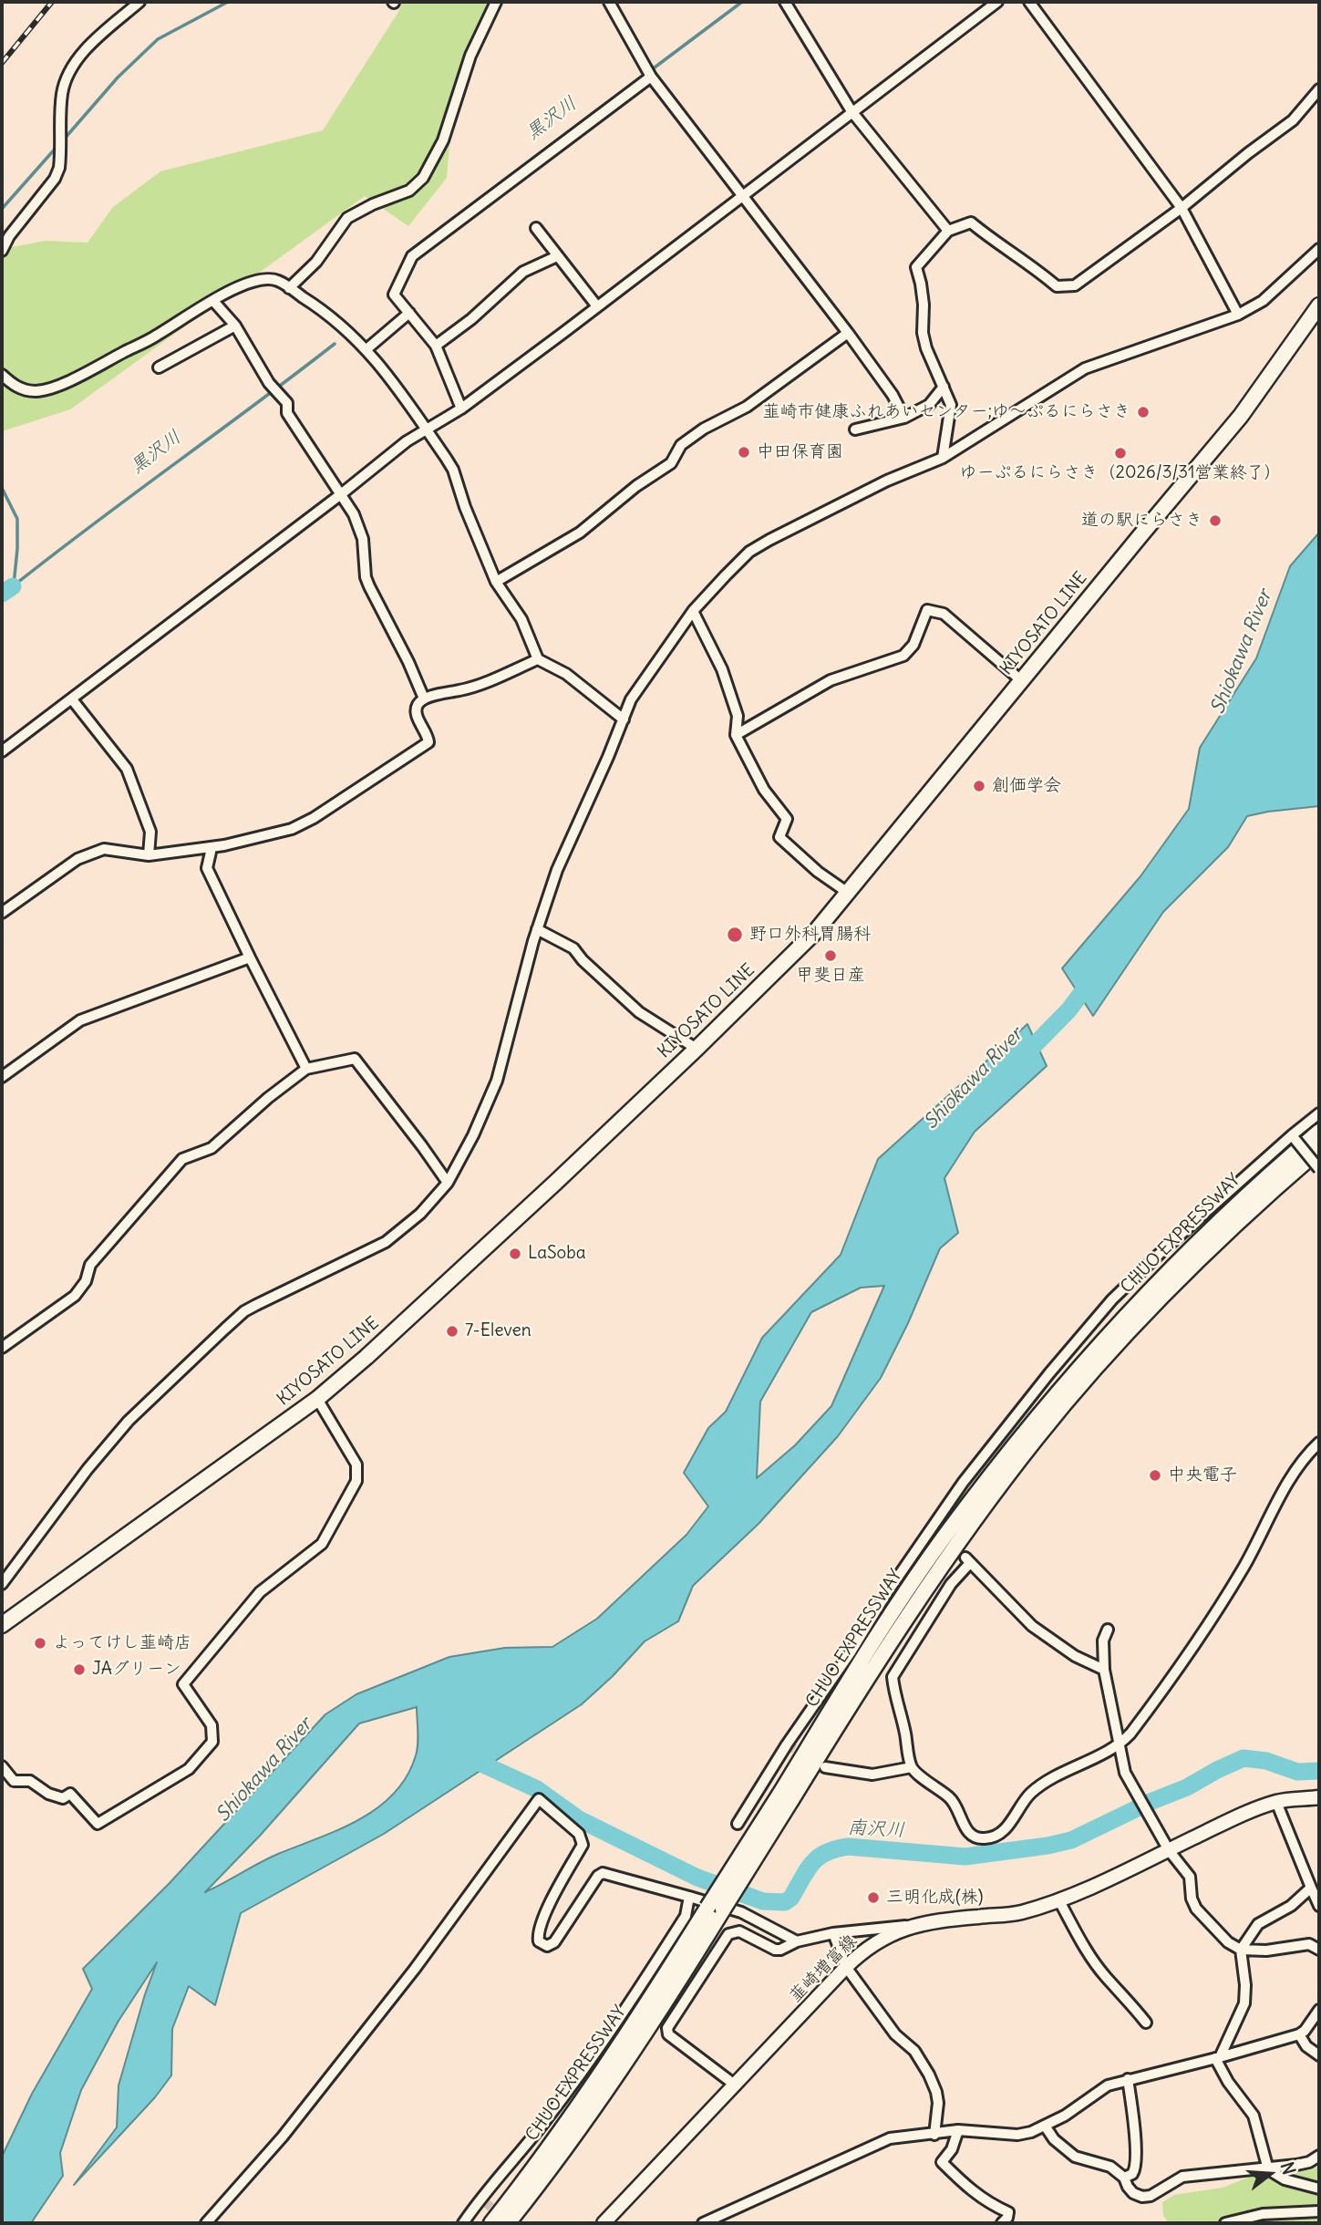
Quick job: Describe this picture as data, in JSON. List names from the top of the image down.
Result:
{
  "streets": {
    "highway": ["KIYOSATO LINE", "CHUO EXPRESSWAY"],
    "main road": ["韮崎増富線"]
  },
  "water": ["黒沢川", "Shiokawa River", "南沢川"],
  "places": [
    "韮崎市健康ふれあいセンター;ゆ～ぷるにらさき",
    "中田保育園",
    "ゆーぷるにらさき（2026/3/31営業終了）",
    "道の駅にらさき",
    "創価学会",
    "野口外科胃腸科",
    "甲斐日産",
    "LaSoba",
    "7-Eleven",
    "中央電子",
    "よってけし韮崎店",
    "JAグリーン",
    "三明化成(株)"
  ],
  "north": "right"
}
